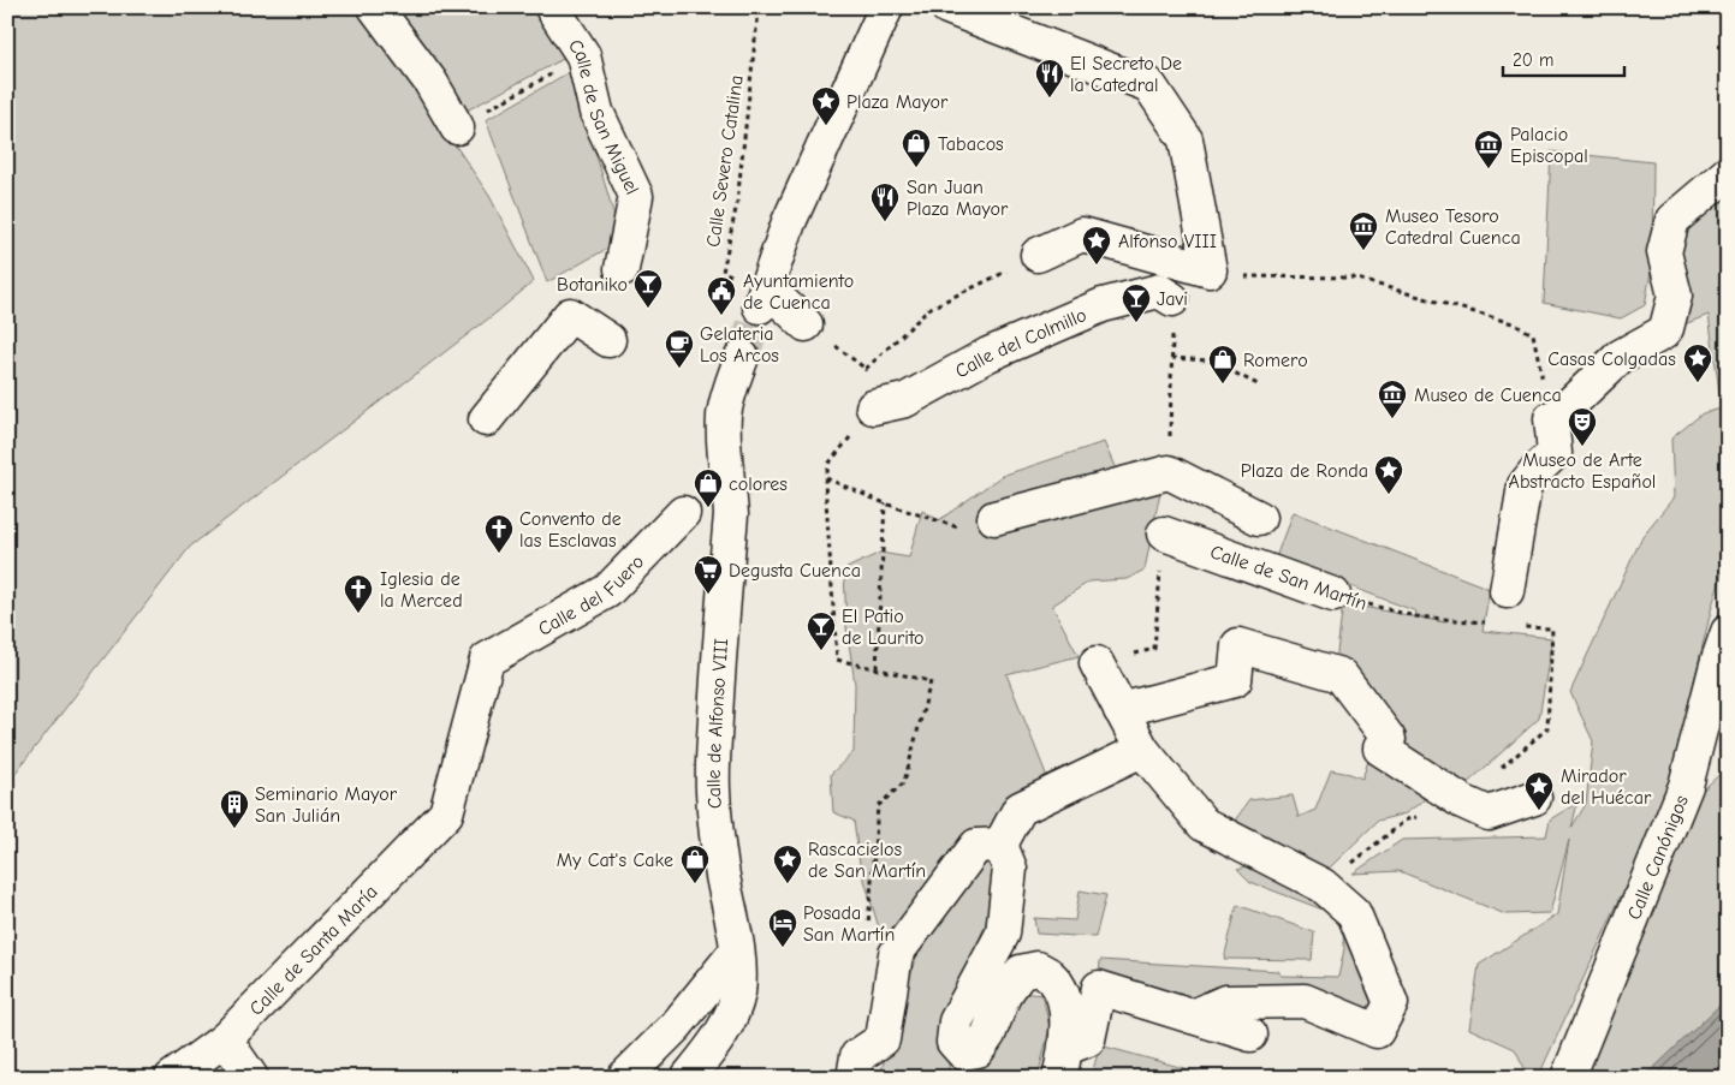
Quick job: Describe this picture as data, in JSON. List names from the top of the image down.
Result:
{
  "streets": {
    "street": [
      "Calle de San Miguel",
      "Calle del Colmillo",
      "Calle de San Martín",
      "Calle del Fuero",
      "Calle de Alfonso VIII",
      "Calle Canónigos",
      "Calle de Santa María"
    ],
    "path": ["Calle Severo Catalina"]
  },
  "crossings": [
    ["Calle del Fuero", "Calle de Santa María"]
  ],
  "places": {
    "restaurant": ["El Secreto De la Catedral", "San Juan Plaza Mayor"],
    "place": [
      "Plaza Mayor",
      "Alfonso VIII",
      "Casas Colgadas",
      "Plaza de Ronda",
      "Mirador del Huécar",
      "Rascacielos de San Martín"
    ],
    "shop": [
      "Tabacos",
      "Romero",
      "colores",
      "My Cat's Cake"
    ],
    "museum": ["Palacio Episcopal", "Museo Tesoro Catedral Cuenca", "Museo de Cuenca"],
    "bar": ["Botaniko", "Javi", "El Patio de Laurito"],
    "public building": ["Ayuntamiento de Cuenca"],
    "cafe": ["Gelateria Los Arcos"],
    "theatre": ["Museo de Arte Abstracto Español"],
    "church": ["Convento de las Esclavas", "Iglesia de la Merced"],
    "supermarket": ["Degusta Cuenca"],
    "building": ["Seminario Mayor San Julián"],
    "hotel": ["Posada San Martín"]
  },
  "scale_bar": "20 m"
}
